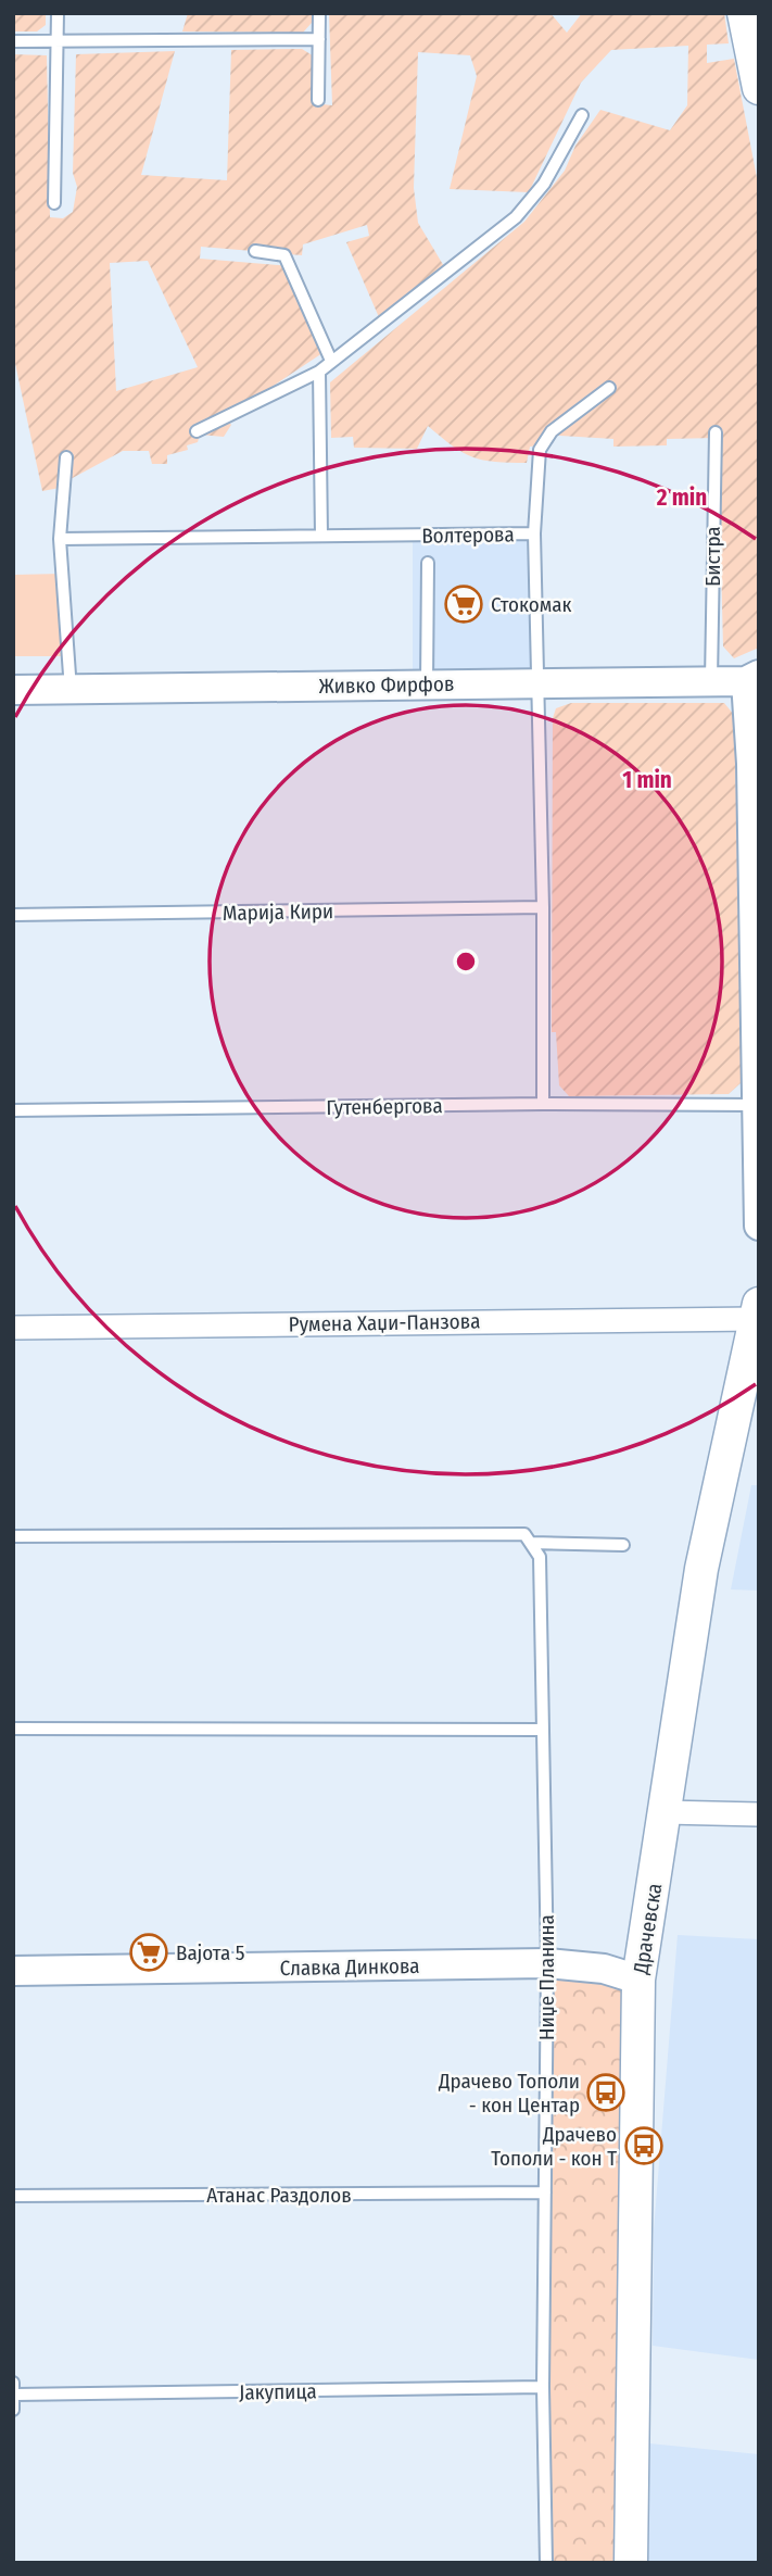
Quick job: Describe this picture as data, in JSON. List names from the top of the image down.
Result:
{
  "streets": {
    "main road": ["Драчевска"],
    "street": ["Живко Фирфов", "Румена Хаџи-Панзова", "Славка Динкова"],
    "lane": [
      "Волтерова",
      "Бистра",
      "Марија Кири",
      "Гутенбергова",
      "Ниџе Планина",
      "Атанас Раздолов",
      "Јакупица"
    ]
  },
  "crossings": [
    ["Волтерова", "Живко Фирфов"],
    ["Волтерова", "Марија Кири"],
    ["Волтерова", "Гутенбергова"],
    ["Бистра", "Живко Фирфов"],
    ["Румена Хаџи-Панзова", "Драчевска"],
    ["Драчевска", "Славка Динкова"],
    ["Славка Динкова", "Ниџе Планина"],
    ["Ниџе Планина", "Атанас Раздолов"],
    ["Ниџе Планина", "Јакупица"]
  ],
  "places": {
    "supermarket": ["Стокомак", "Вајота 5"],
    "bus stop": ["Драчево Тополи - кон Центар", "Драчево Тополи - кон Т"]
  },
  "rings": ["2 min", "1 min"]
}
